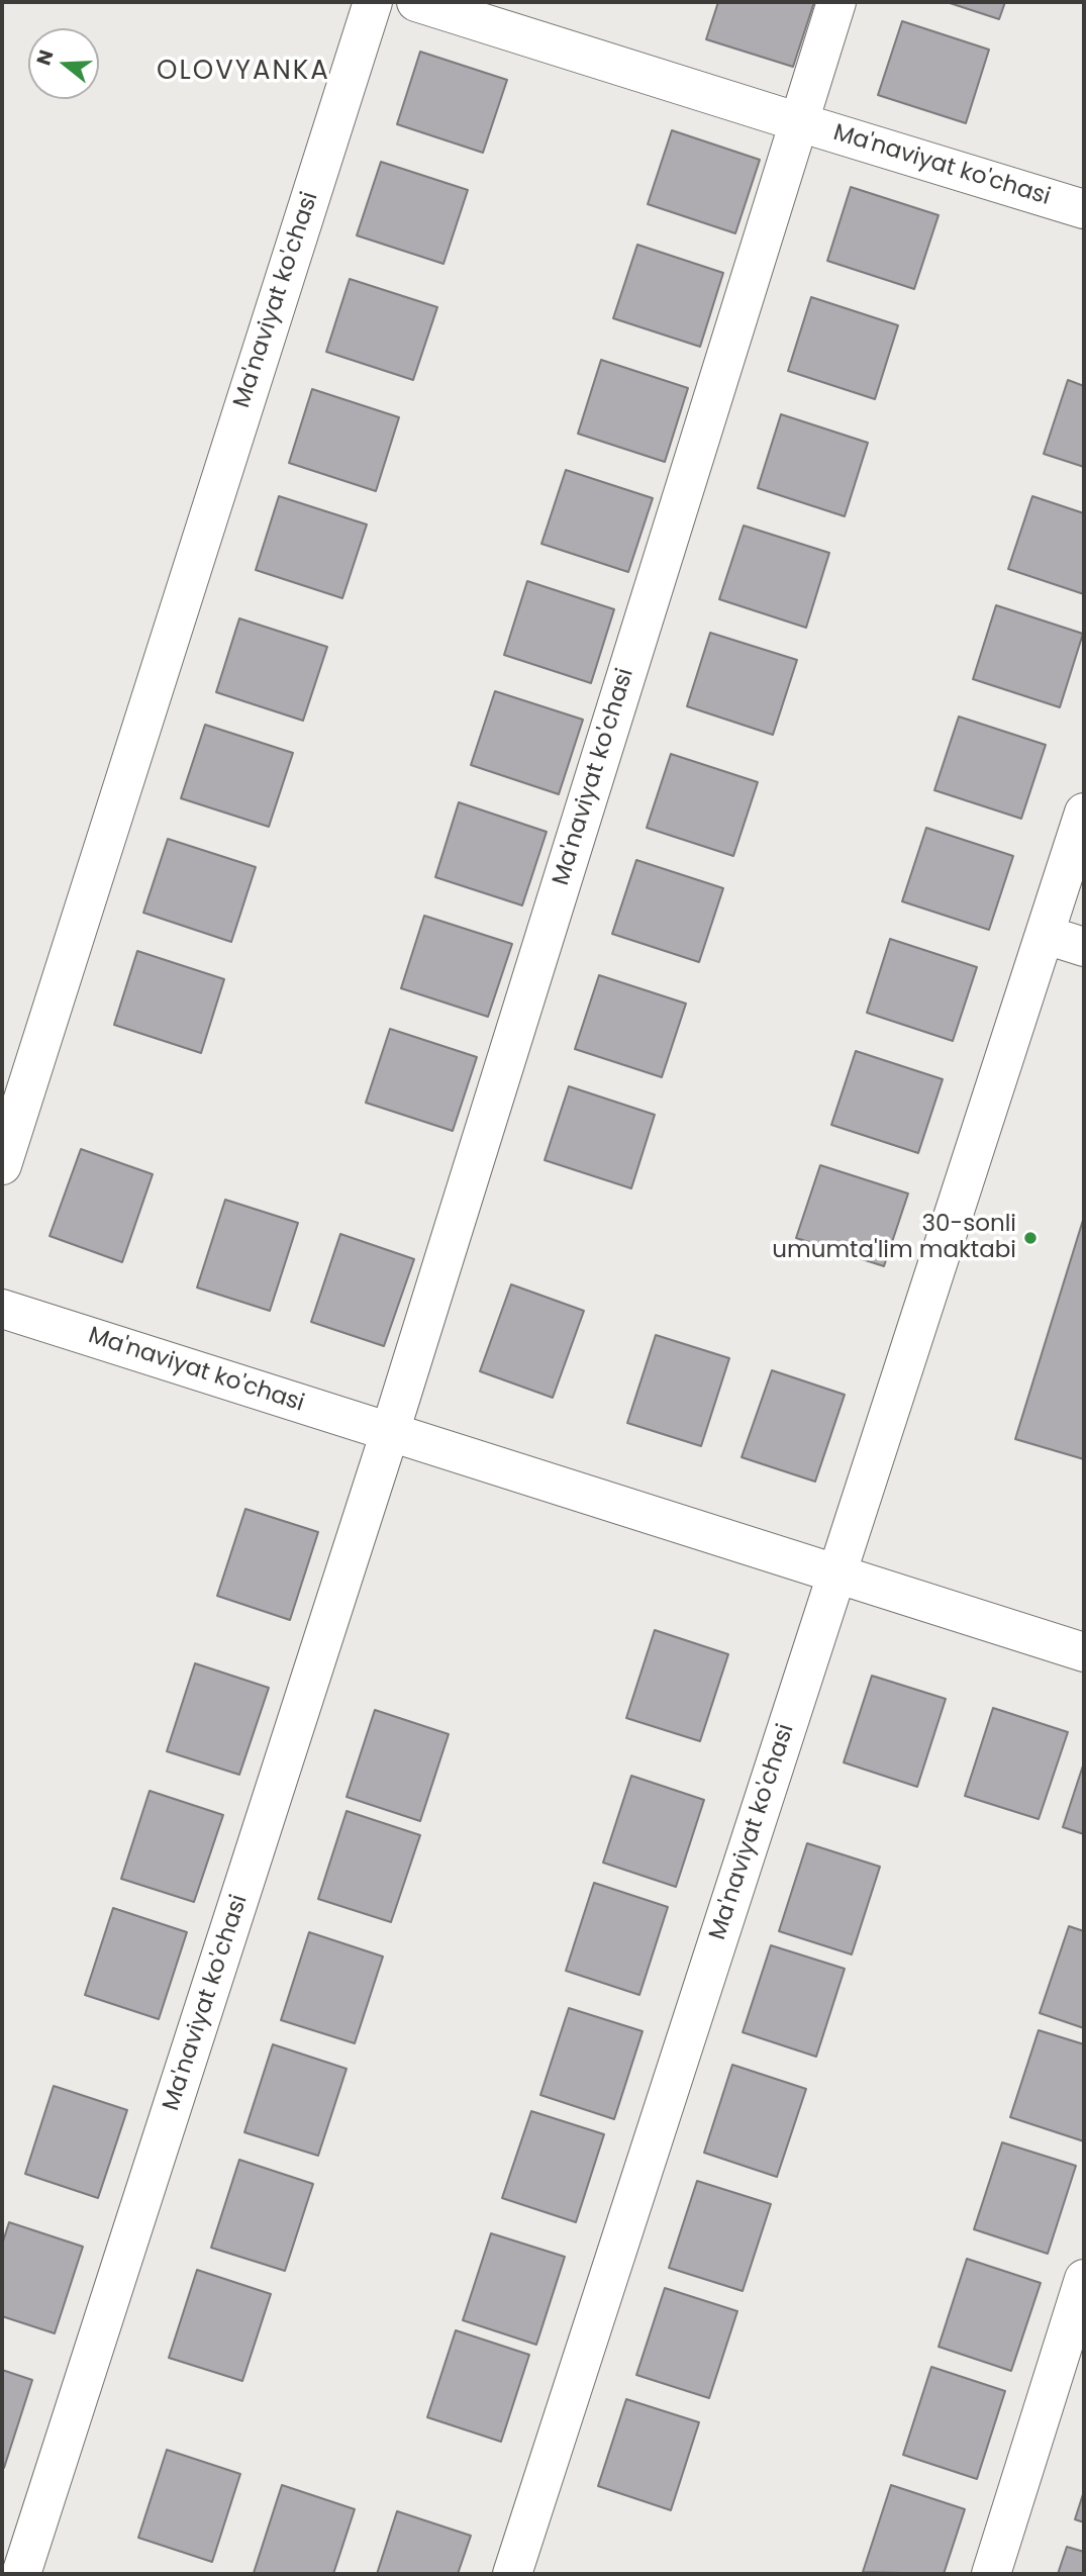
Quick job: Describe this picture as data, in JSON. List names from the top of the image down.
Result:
{
  "streets": {
    "street": ["Ma'naviyat ko'chasi"]
  },
  "districts": ["OLOVYANKA"],
  "places": ["30-sonli umumta'lim maktabi"],
  "north": "left"
}
